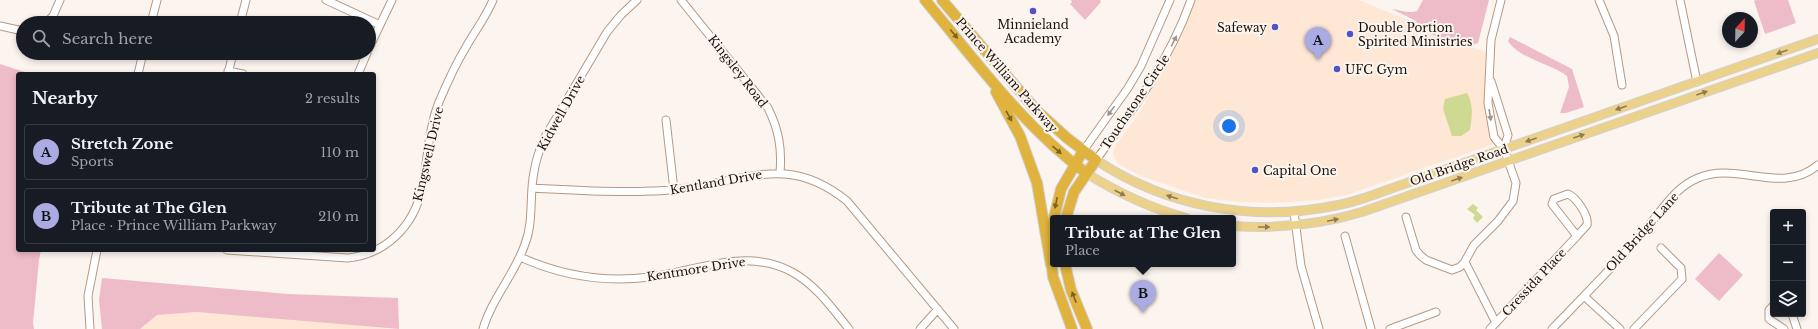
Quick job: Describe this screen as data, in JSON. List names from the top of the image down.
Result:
{
  "streets": {
    "highway": ["Prince William Parkway"],
    "main road": ["Old Bridge Road"],
    "street": [
      "Kingsley Road",
      "Touchstone Circle",
      "Kidwell Drive",
      "Kingswell Drive",
      "Kentland Drive",
      "Old Bridge Lane",
      "Kentmore Drive",
      "Cressida Place"
    ]
  },
  "crossings": [
    ["Kingsley Road", "Kentland Drive"],
    ["Prince William Parkway", "Touchstone Circle"],
    ["Prince William Parkway", "Old Bridge Road"],
    ["Touchstone Circle", "Old Bridge Road"],
    ["Kidwell Drive", "Kentland Drive"],
    ["Kidwell Drive", "Kentmore Drive"]
  ],
  "places": [
    "Minnieland Academy",
    "Safeway",
    "Double Portion Spirited Ministries",
    "UFC Gym",
    "Capital One"
  ],
  "north": "top",
  "page": {
    "search": "Search here",
    "pins": ["A", "B"],
    "heading": ["Nearby", "2 results"],
    "list": [
      {
        "mark": "A",
        "name": "Stretch Zone",
        "note": "Sports",
        "value": "110 m"
      },
      {
        "mark": "B",
        "name": "Tribute at The Glen",
        "note": "Place · Prince William Parkway",
        "value": "210 m"
      }
    ],
    "map_buttons": ["+", "−"],
    "popup": ["Tribute at The Glen", "Place"]
  }
}
